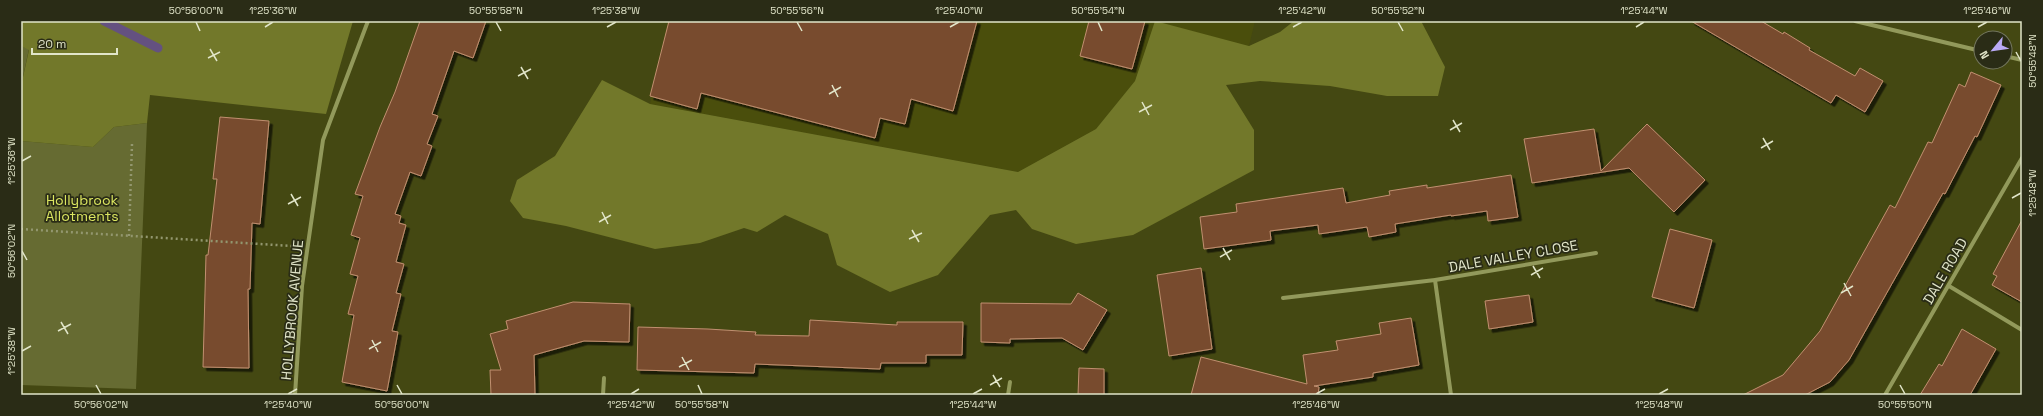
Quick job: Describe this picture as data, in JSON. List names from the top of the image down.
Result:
{
  "streets": {
    "street": ["DALE VALLEY CLOSE", "DALE ROAD", "HOLLYBROOK AVENUE"]
  },
  "parks": ["Hollybrook Allotments"],
  "scale_bar": "20 m",
  "north": "bottom left",
  "coordinates": [
    "50°56'00\"N",
    "1°25'36\"W",
    "50°55'58\"N",
    "1°25'38\"W",
    "50°55'56\"N",
    "1°25'40\"W",
    "50°55'54\"N",
    "1°25'42\"W",
    "50°55'52\"N",
    "1°25'44\"W",
    "1°25'46\"W",
    "50°55'48\"N",
    "1°25'48\"W",
    "50°56'02\"N",
    "50°55'50\"N"
  ]
}
